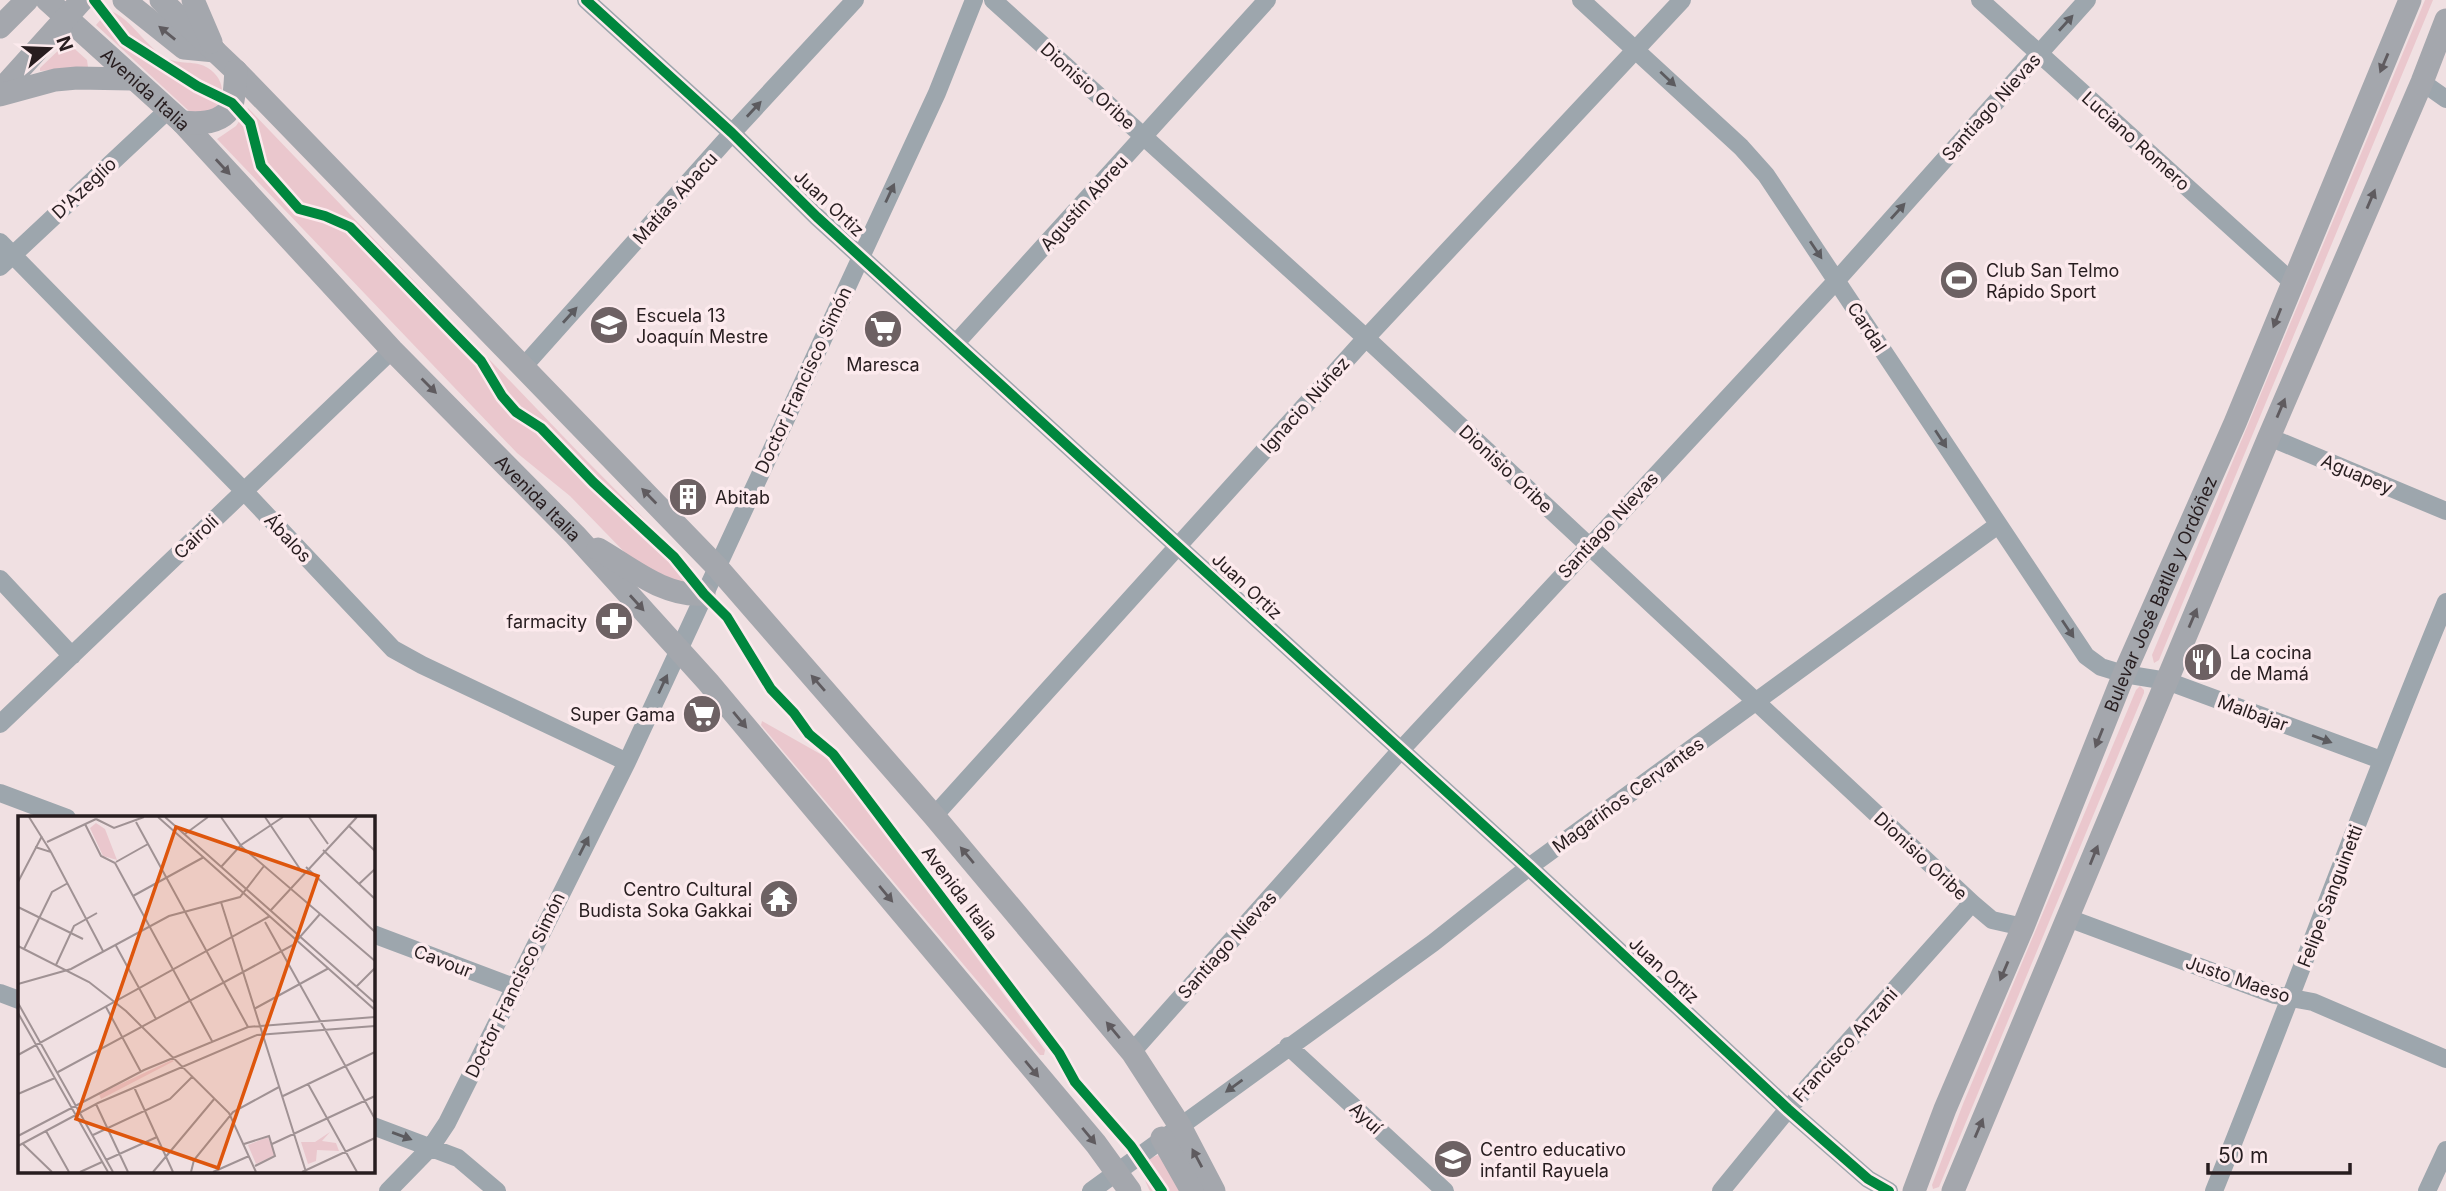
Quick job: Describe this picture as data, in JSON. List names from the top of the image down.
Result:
{
  "streets": {
    "main road": ["Avenida Italia", "Bulevar José Batlle y Ordóñez"],
    "street": [
      "Dionisio Oribe",
      "Santiago Nievas",
      "Luciano Romero",
      "D'Azeglio",
      "Matías Abacu",
      "Juan Ortiz",
      "Agustín Abreu",
      "Cardal",
      "Doctor Francisco Simón",
      "Ignacio Núñez",
      "Aguapey",
      "Cairoli",
      "Ábalos",
      "Malbajar",
      "Magariños Cervantes",
      "Felipe Sanguinetti",
      "Cavour",
      "Justo Maeso",
      "Francisco Anzani",
      "Ayuí"
    ]
  },
  "crossings": [
    ["Dionisio Oribe", "Santiago Nievas"],
    ["Dionisio Oribe", "Agustín Abreu"],
    ["Dionisio Oribe", "Ignacio Núñez"],
    ["Dionisio Oribe", "Bulevar José Batlle y Ordóñez"],
    ["Dionisio Oribe", "Magariños Cervantes"],
    ["Dionisio Oribe", "Francisco Anzani"],
    ["Avenida Italia", "Santiago Nievas"],
    ["Avenida Italia", "D'Azeglio"],
    ["Avenida Italia", "Matías Abacu"],
    ["Avenida Italia", "Doctor Francisco Simón"],
    ["Avenida Italia", "Ignacio Núñez"],
    ["Avenida Italia", "Cairoli"],
    ["Avenida Italia", "Magariños Cervantes"],
    ["Santiago Nievas", "Luciano Romero"],
    ["Santiago Nievas", "Juan Ortiz"],
    ["Santiago Nievas", "Cardal"],
    ["Luciano Romero", "Bulevar José Batlle y Ordóñez"],
    ["D'Azeglio", "Ábalos"],
    ["Matías Abacu", "Juan Ortiz"],
    ["Juan Ortiz", "Agustín Abreu"],
    ["Juan Ortiz", "Doctor Francisco Simón"],
    ["Juan Ortiz", "Ignacio Núñez"],
    ["Juan Ortiz", "Magariños Cervantes"],
    ["Juan Ortiz", "Francisco Anzani"],
    ["Cardal", "Ignacio Núñez"],
    ["Cardal", "Bulevar José Batlle y Ordóñez"],
    ["Cardal", "Malbajar"],
    ["Cardal", "Magariños Cervantes"],
    ["Doctor Francisco Simón", "Ábalos"],
    ["Doctor Francisco Simón", "Cavour"],
    ["Cairoli", "Ábalos"],
    ["Bulevar José Batlle y Ordóñez", "Malbajar"],
    ["Malbajar", "Felipe Sanguinetti"],
    ["Magariños Cervantes", "Ayuí"],
    ["Felipe Sanguinetti", "Justo Maeso"]
  ],
  "one_way": [
    "Matías Abacu",
    "Cardal",
    "Doctor Francisco Simón",
    "Malbajar"
  ],
  "places": {
    "sports": ["Club San Telmo Rápido Sport"],
    "school or university": ["Escuela 13 Joaquín Mestre", "Centro educativo infantil Rayuela"],
    "supermarket": ["Maresca", "Super Gama"],
    "building": ["Abitab"],
    "pharmacy": ["farmacity"],
    "restaurant": ["La cocina de Mamá"],
    "temple": ["Centro Cultural Budista Soka Gakkai"]
  },
  "scale_bar": "50 m",
  "north": "right"
}
